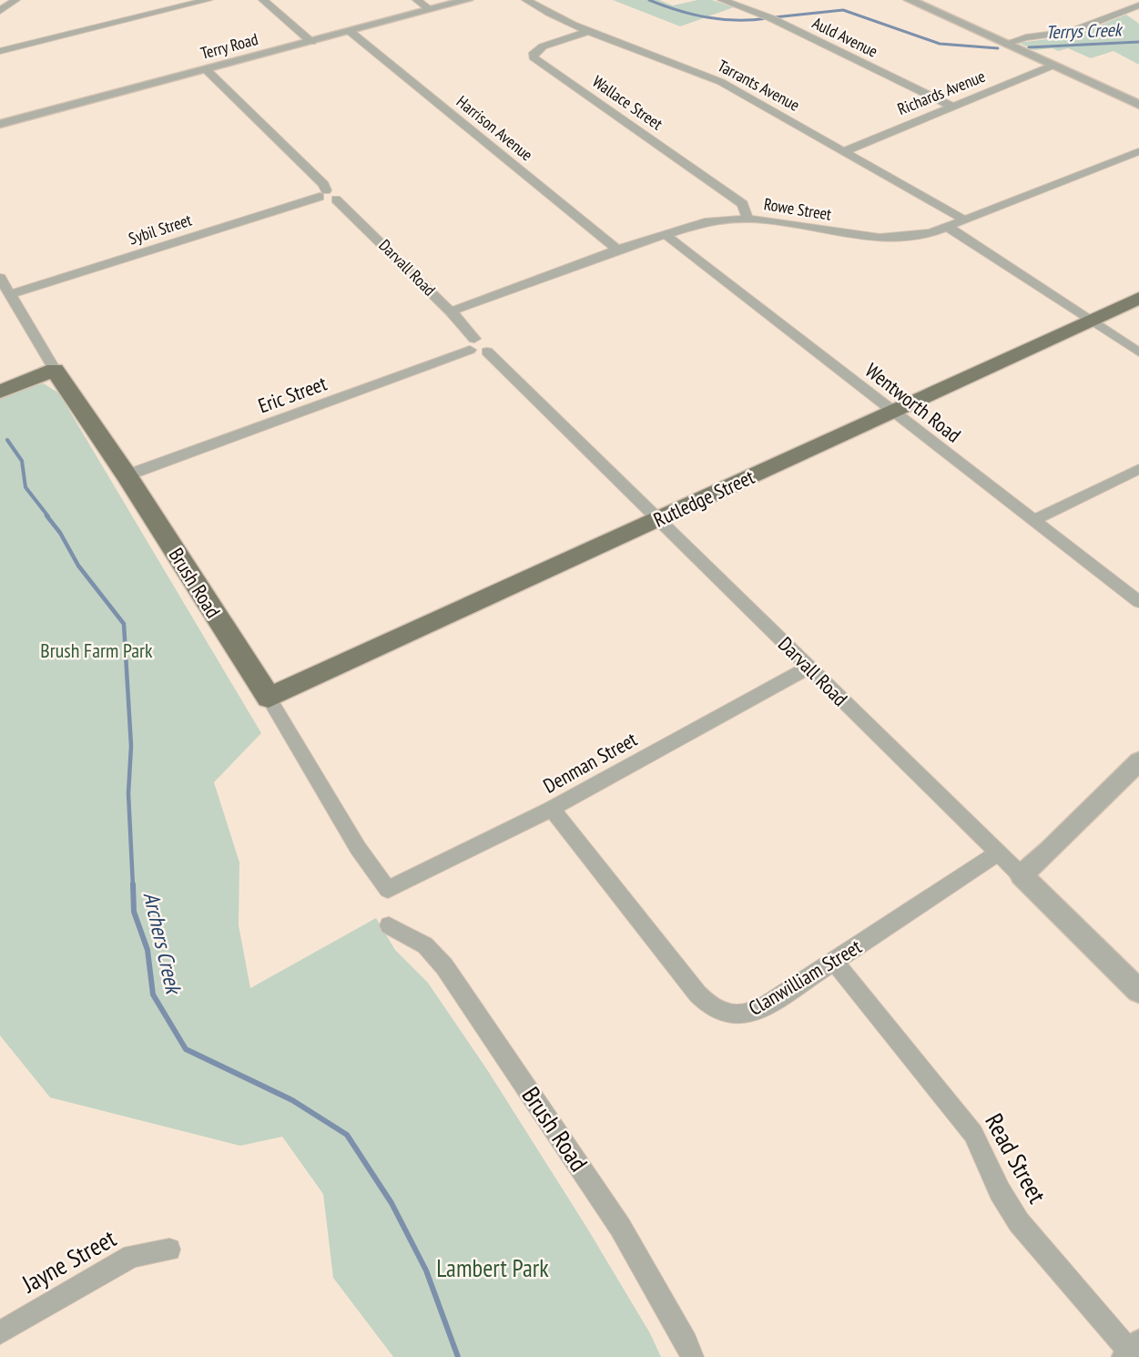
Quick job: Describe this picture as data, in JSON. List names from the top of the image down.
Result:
{
  "streets": {
    "main road": ["Rutledge Street", "Brush Road"],
    "street": [
      "Auld Avenue",
      "Terry Road",
      "Tarrants Avenue",
      "Richards Avenue",
      "Wallace Street",
      "Harrison Avenue",
      "Rowe Street",
      "Sybil Street",
      "Darvall Road",
      "Eric Street",
      "Wentworth Road",
      "Denman Street",
      "Clanwilliam Street",
      "Read Street",
      "Jayne Street"
    ]
  },
  "crossings": [
    ["Auld Avenue", "Richards Avenue"],
    ["Terry Road", "Harrison Avenue"],
    ["Tarrants Avenue", "Richards Avenue"],
    ["Tarrants Avenue", "Wallace Street"],
    ["Tarrants Avenue", "Rowe Street"],
    ["Wallace Street", "Rowe Street"],
    ["Harrison Avenue", "Rowe Street"],
    ["Rowe Street", "Darvall Road"],
    ["Rowe Street", "Wentworth Road"],
    ["Sybil Street", "Darvall Road"],
    ["Sybil Street", "Brush Road"],
    ["Darvall Road", "Eric Street"],
    ["Darvall Road", "Rutledge Street"],
    ["Darvall Road", "Denman Street"],
    ["Darvall Road", "Clanwilliam Street"],
    ["Eric Street", "Brush Road"],
    ["Wentworth Road", "Rutledge Street"],
    ["Rutledge Street", "Brush Road"],
    ["Brush Road", "Denman Street"],
    ["Denman Street", "Clanwilliam Street"],
    ["Clanwilliam Street", "Read Street"]
  ],
  "water": ["Terrys Creek", "Archers Creek"],
  "parks": ["Brush Farm Park", "Lambert Park"]
}
